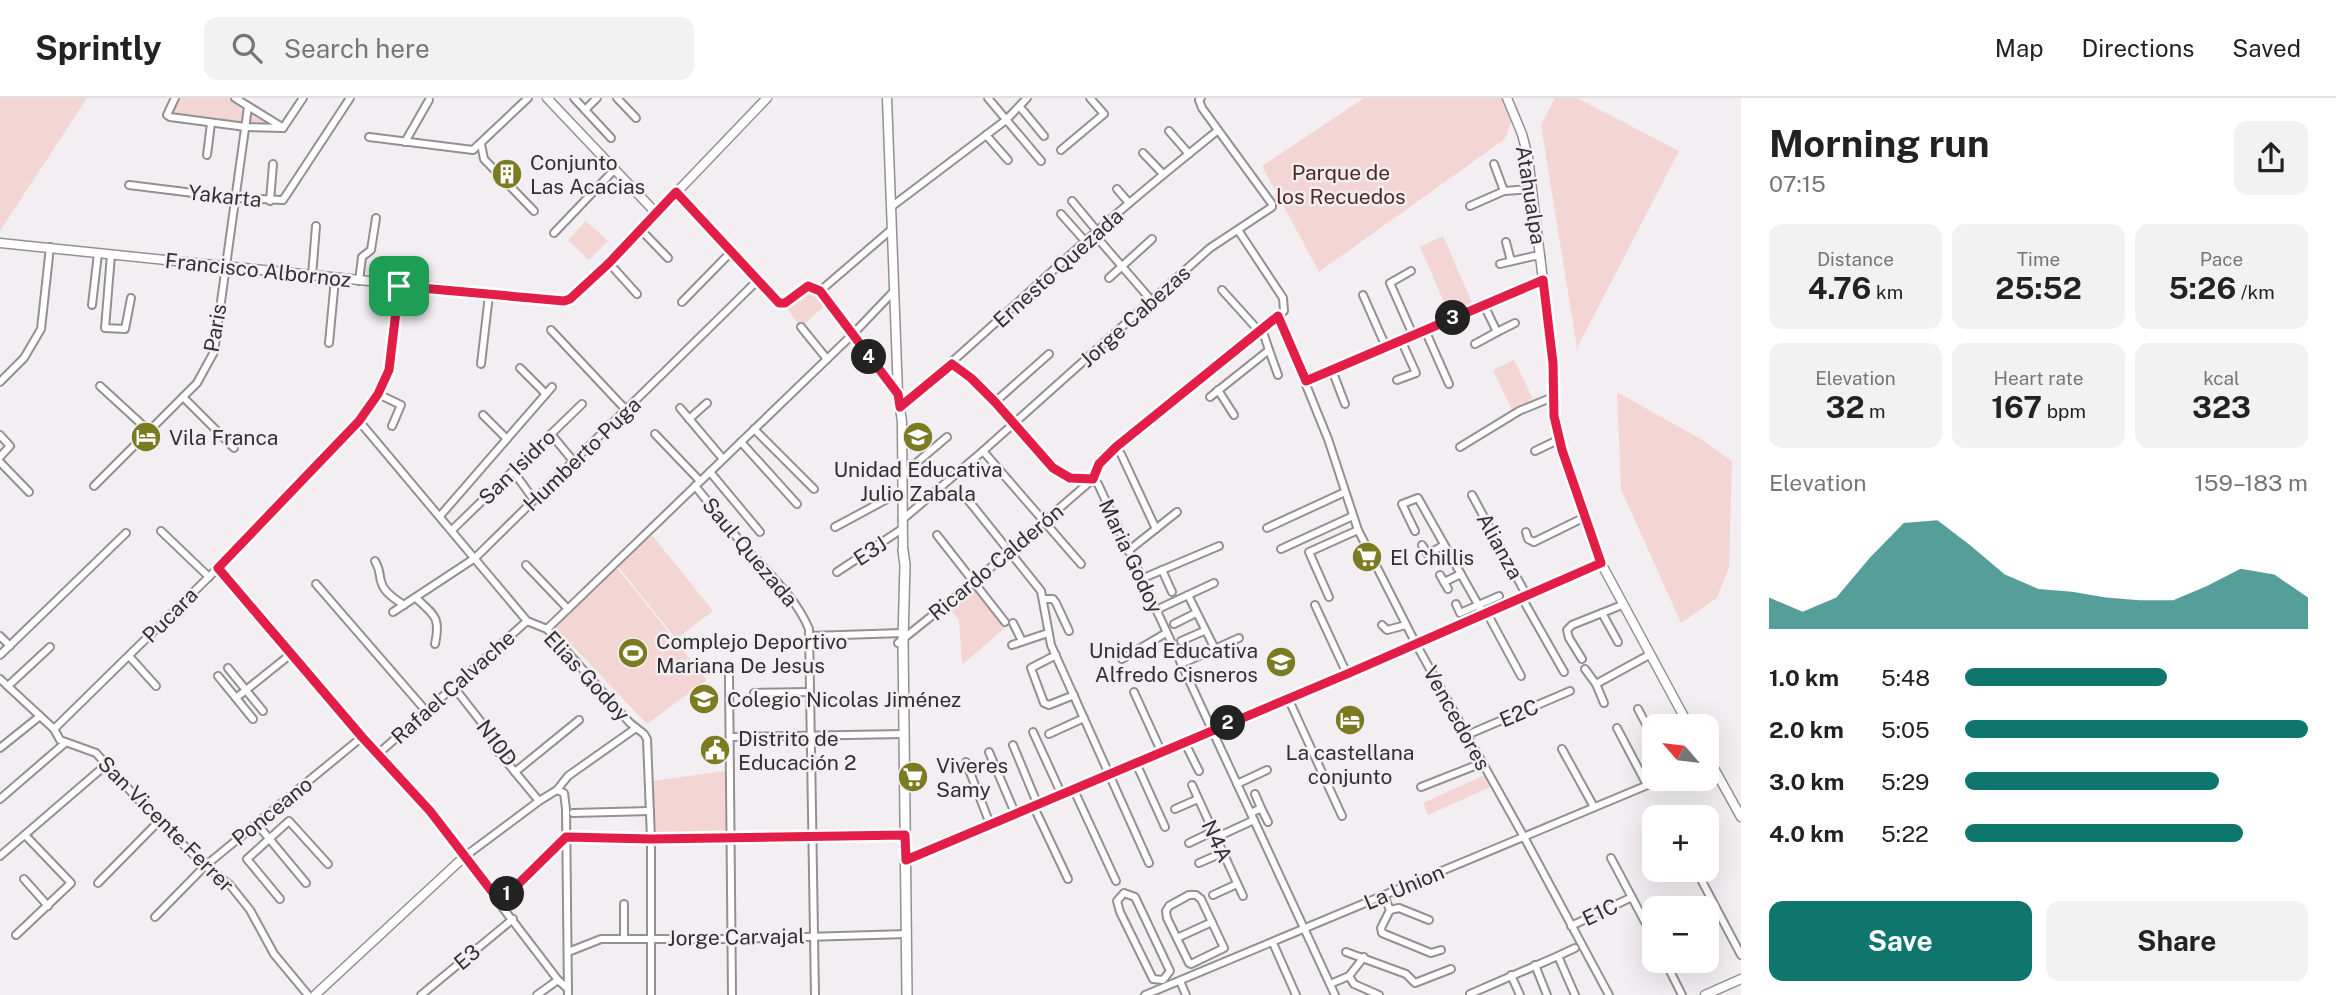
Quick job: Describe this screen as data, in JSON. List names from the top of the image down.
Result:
{
  "streets": {
    "street": [
      "Atahualpa",
      "Yakarta",
      "Ernesto Quezada",
      "Francisco Albornoz",
      "Jorge Cabezas",
      "Paris",
      "Humberto Puga",
      "San Isidro",
      "Alianza",
      "E3J",
      "Saul Quezada",
      "Maria Godoy",
      "Ricardo Calderón",
      "Pucara",
      "Elias Godoy",
      "Rafael Calvache",
      "E2C",
      "Vencedores",
      "N10D",
      "Ponceano",
      "San Vicente Ferrer",
      "N4A",
      "La Union",
      "E1C",
      "Jorge Carvajal",
      "E3"
    ]
  },
  "crossings": [
    ["Yakarta", "Paris"],
    ["Ernesto Quezada", "Jorge Cabezas"],
    ["Ernesto Quezada", "Maria Godoy"],
    ["Francisco Albornoz", "Paris"],
    ["Francisco Albornoz", "Pucara"],
    ["Jorge Cabezas", "E3J"],
    ["Jorge Cabezas", "Maria Godoy"],
    ["Jorge Cabezas", "Vencedores"],
    ["Humberto Puga", "Elias Godoy"],
    ["San Isidro", "Elias Godoy"],
    ["Saul Quezada", "Rafael Calvache"],
    ["Saul Quezada", "Jorge Carvajal"],
    ["Maria Godoy", "Ricardo Calderón"],
    ["Maria Godoy", "La Union"],
    ["Ricardo Calderón", "Vencedores"],
    ["Pucara", "Elias Godoy"],
    ["Elias Godoy", "Rafael Calvache"],
    ["Elias Godoy", "Jorge Carvajal"],
    ["Rafael Calvache", "N10D"],
    ["E2C", "Vencedores"],
    ["Vencedores", "La Union"],
    ["Vencedores", "E1C"],
    ["Ponceano", "San Vicente Ferrer"]
  ],
  "parks": ["Parque de los Recuedos"],
  "places": {
    "building": ["Conjunto Las Acacias"],
    "hotel": ["Vila Franca", "La castellana conjunto"],
    "school or university": ["Unidad Educativa Julio Zabala", "Unidad Educativa Alfredo Cisneros", "Colegio Nicolas Jiménez"],
    "supermarket": ["El Chillis", "Viveres Samy"],
    "sports": ["Complejo Deportivo Mariana De Jesus"],
    "public building": ["Distrito de Educación 2"]
  },
  "north": "top left",
  "page": {
    "header": "Sprintly",
    "search": "Search here",
    "nav": ["Map", "Directions", "Saved"],
    "heading": ["Morning run", "07:15"],
    "stats": [
      ["Distance", "4.76 km"],
      ["Time", "25:52"],
      ["Pace", "5:26 /km"],
      ["Elevation", "32 m"],
      ["Heart rate", "167 bpm"],
      ["kcal", "323"]
    ],
    "pins": [
      "3",
      "4",
      "2",
      "1"
    ],
    "chart": ["Elevation", "159–183 m"],
    "list": [
      {
        "name": "1.0 km",
        "note": "5:48"
      },
      {
        "name": "2.0 km",
        "note": "5:05"
      },
      {
        "name": "3.0 km",
        "note": "5:29"
      },
      {
        "name": "4.0 km",
        "note": "5:22"
      }
    ],
    "map_buttons": ["+", "−"],
    "buttons": ["Save", "Share"]
  }
}
